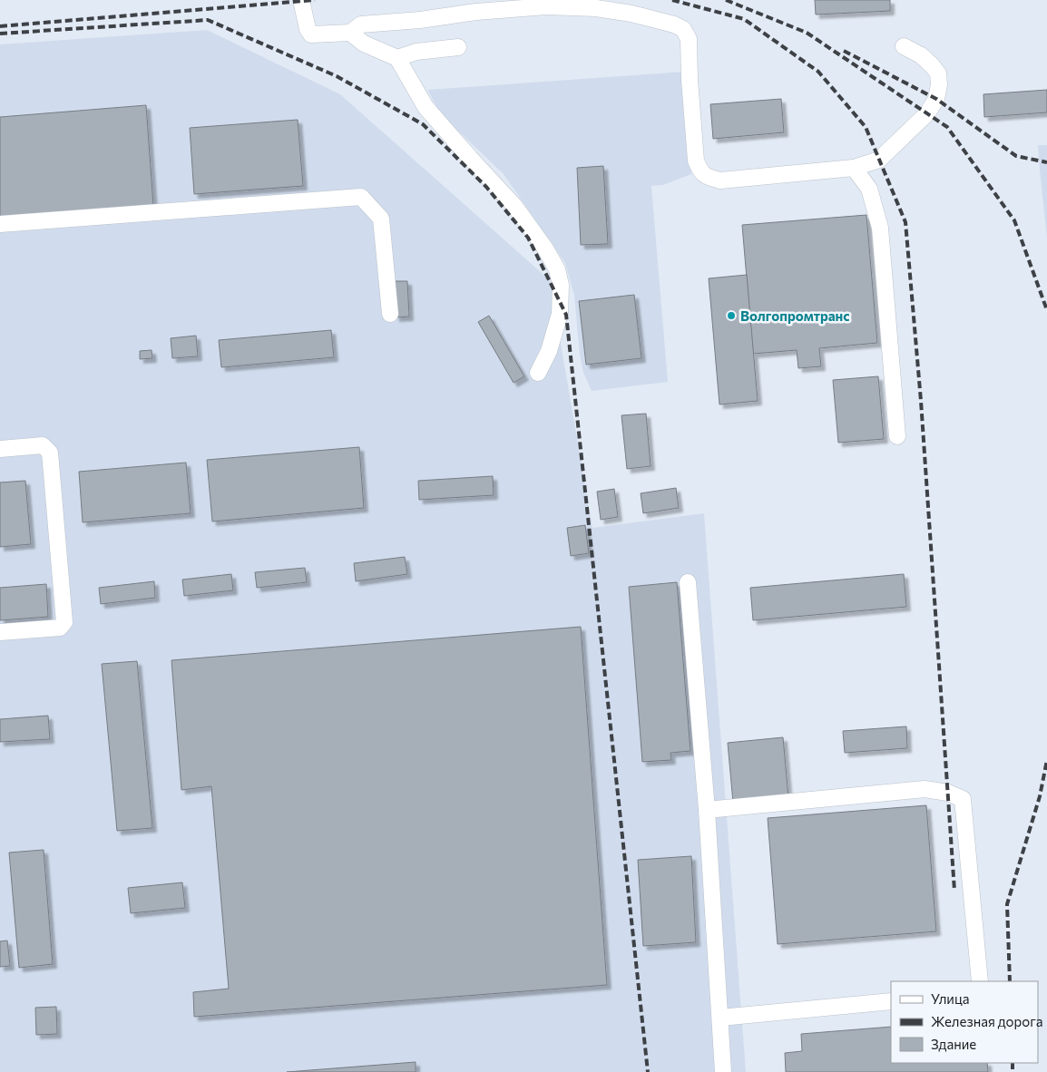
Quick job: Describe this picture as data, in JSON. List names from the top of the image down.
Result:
{
  "places": ["Волгопромтранс"],
  "legend": ["Улица", "Железная дорога", "Здание"]
}
